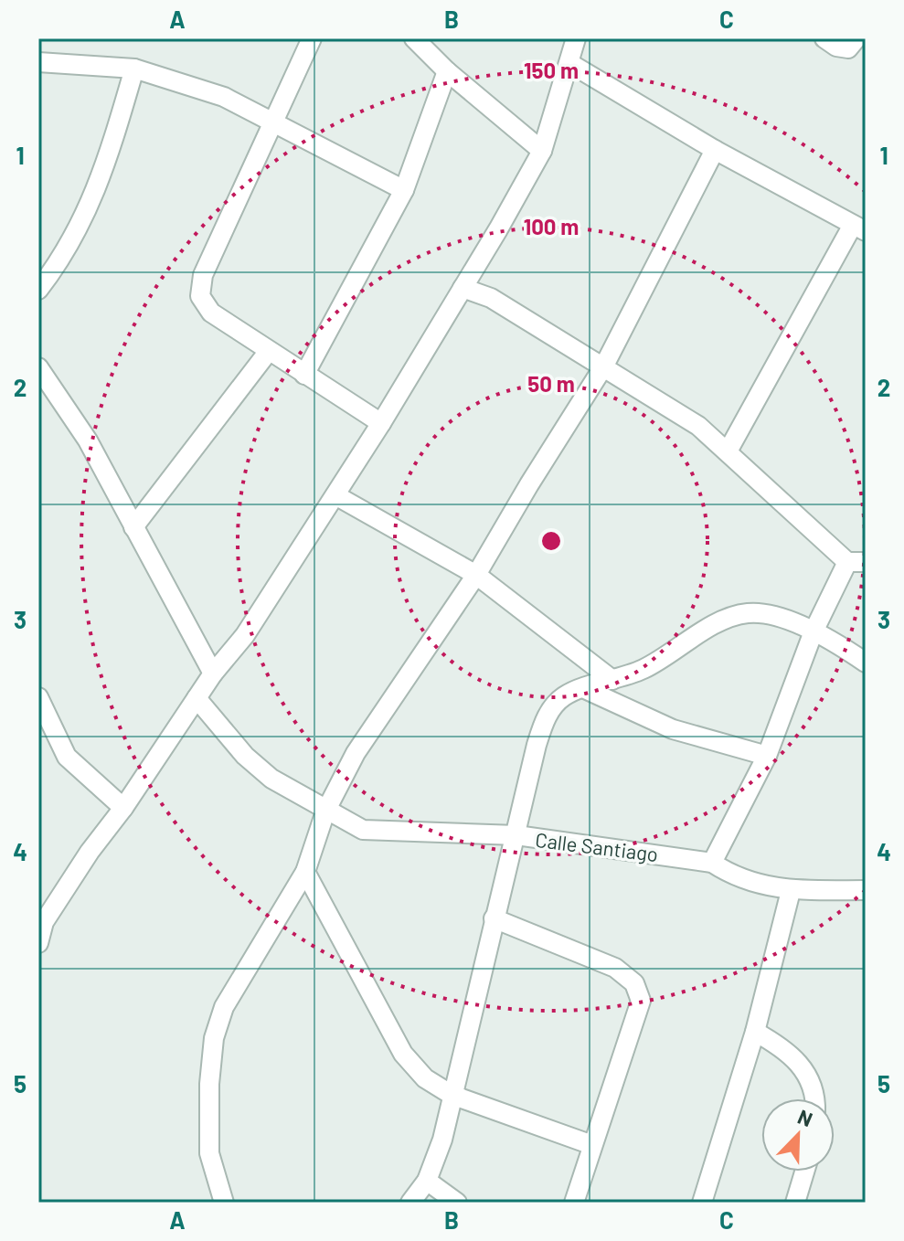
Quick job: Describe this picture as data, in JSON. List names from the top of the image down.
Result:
{
  "streets": {
    "street": ["Calle Santiago"]
  },
  "north": "top right",
  "grid": {
    "columns": ["A", "B", "C"],
    "rows": [
      "1",
      "2",
      "3",
      "4",
      "5"
    ]
  },
  "rings": ["150 m", "100 m", "50 m"]
}
